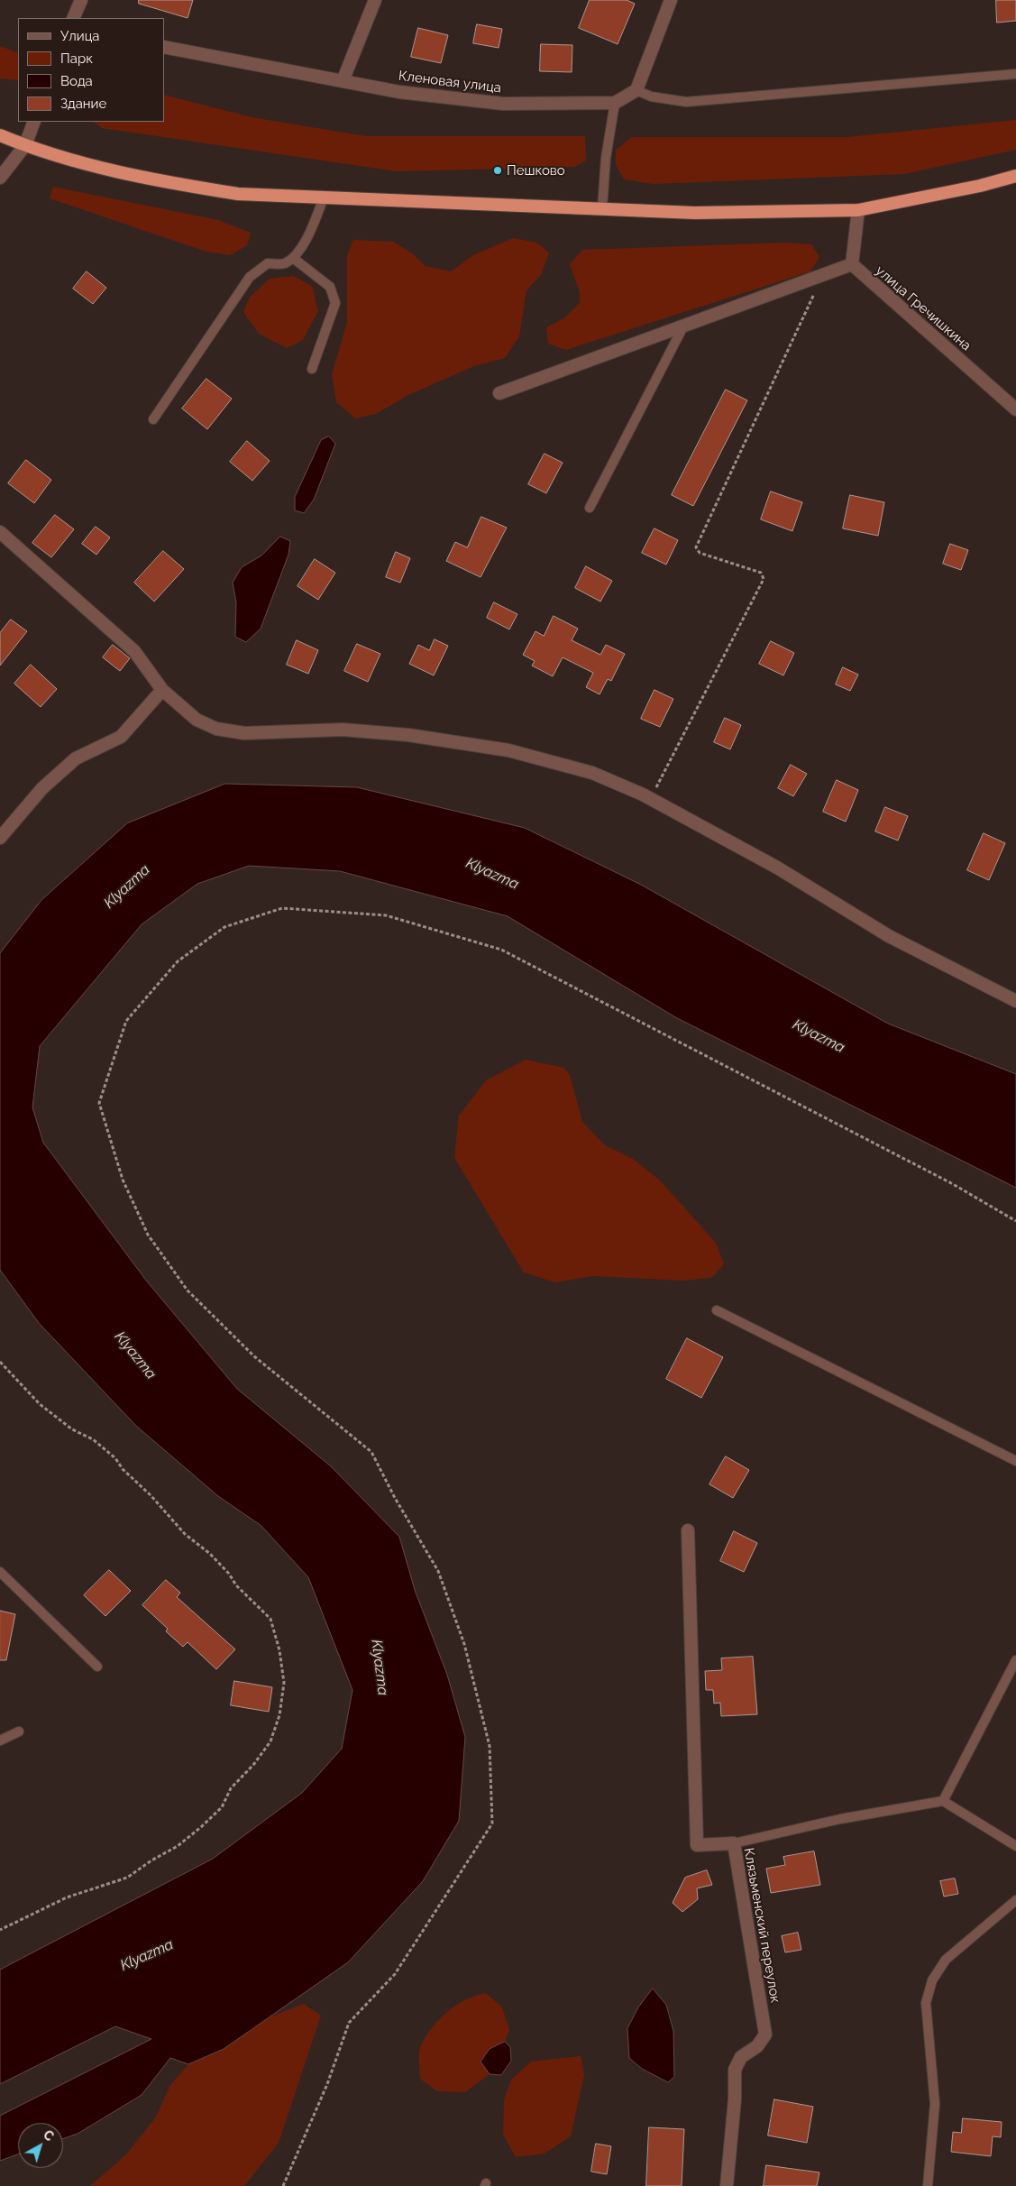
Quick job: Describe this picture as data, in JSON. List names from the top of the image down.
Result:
{
  "streets": {
    "street": ["Кленовая улица", "улица Гречишкина", "Клязьменский переулок"]
  },
  "water": ["Klyazma"],
  "places": ["Пешково"],
  "legend": [
    "Улица",
    "Парк",
    "Вода",
    "Здание"
  ],
  "north": "top right"
}
